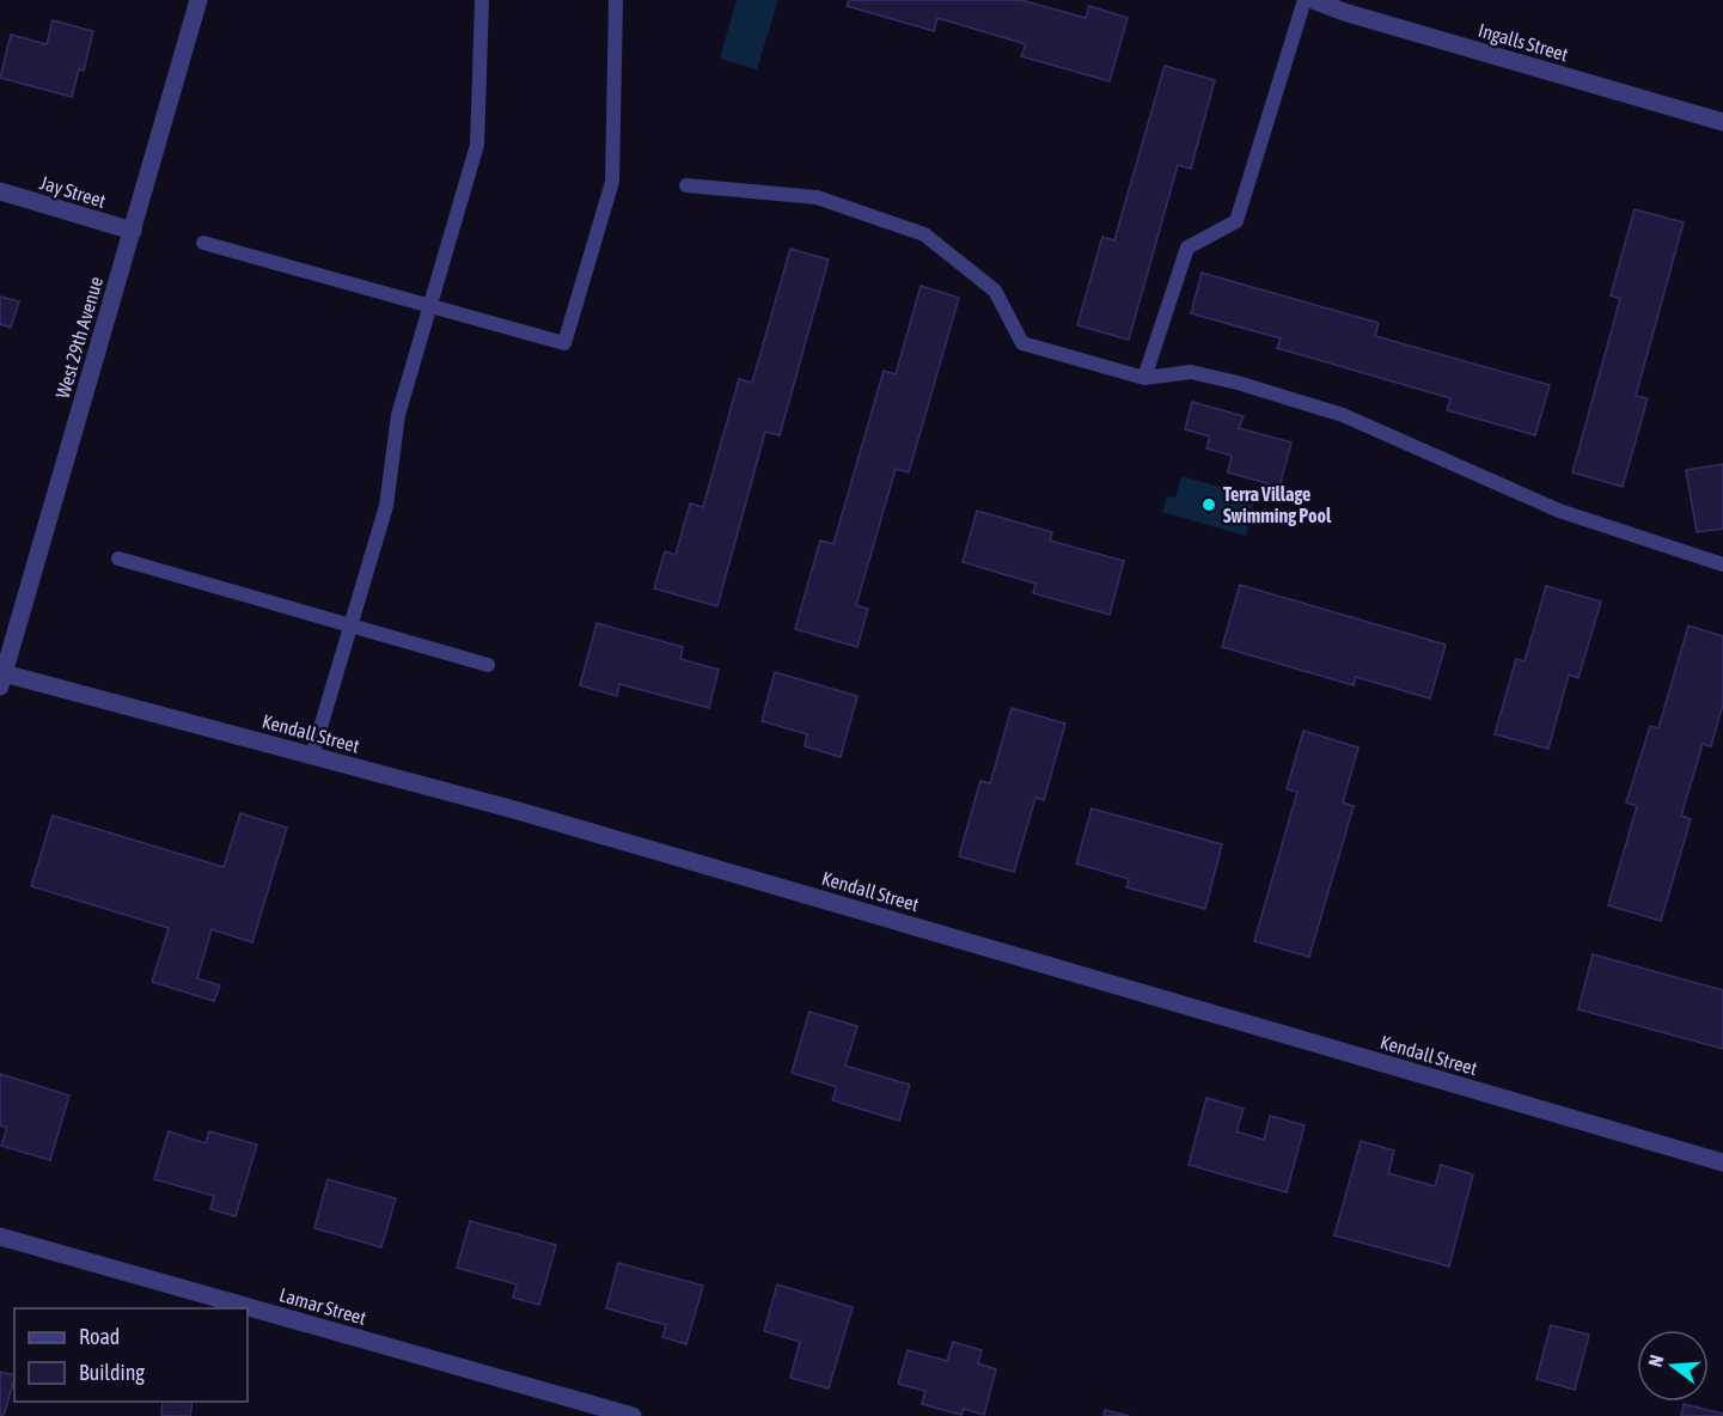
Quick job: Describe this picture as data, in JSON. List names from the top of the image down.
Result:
{
  "streets": {
    "street": [
      "Ingalls Street",
      "Jay Street",
      "West 29th Avenue",
      "Kendall Street",
      "Lamar Street"
    ]
  },
  "crossings": [
    ["Jay Street", "West 29th Avenue"],
    ["West 29th Avenue", "Kendall Street"]
  ],
  "places": ["Terra Village Swimming Pool"],
  "legend": ["Road", "Building"],
  "north": "left"
}
